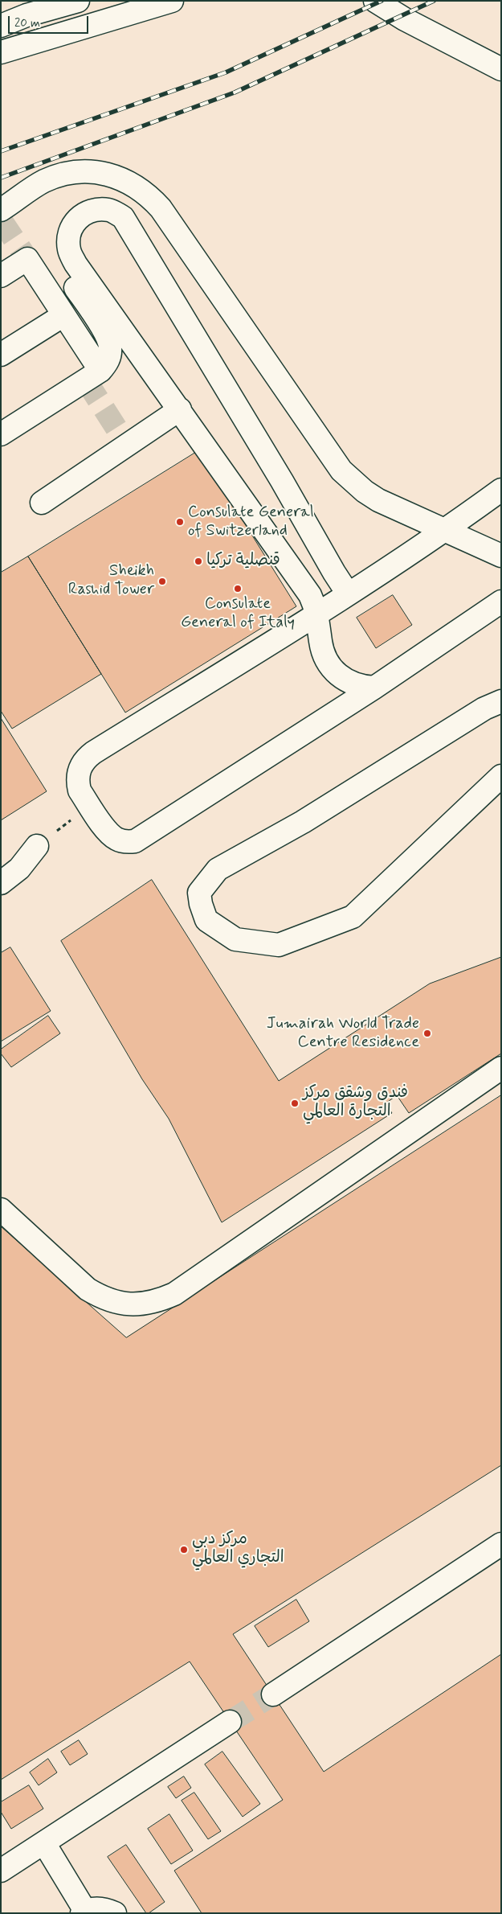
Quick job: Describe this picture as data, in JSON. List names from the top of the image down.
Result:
{
  "places": [
    "Consulate General of Switzerland",
    "قنصلية تركيا",
    "Sheikh Rashid Tower",
    "Consulate General of Italy",
    "Jumairah World Trade Centre Residence",
    "فندق وشقق مركز التجارة العالمي",
    "مركز دبي التجاري العالمي"
  ],
  "scale_bar": "20 m"
}
